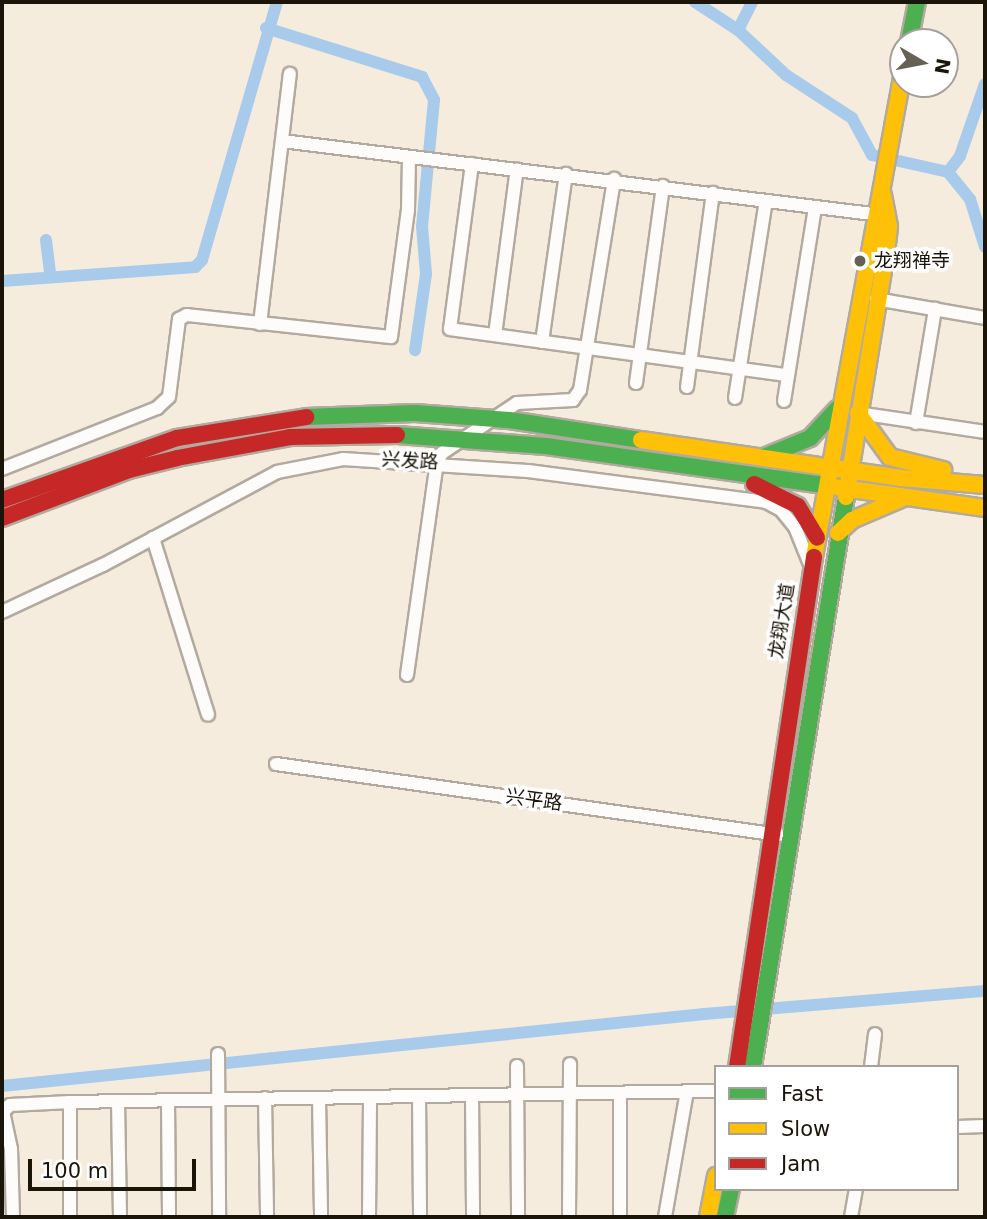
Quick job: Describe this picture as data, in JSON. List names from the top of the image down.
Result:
{
  "streets": {
    "main road": ["龙翔大道"],
    "street": ["兴发路", "兴平路"]
  },
  "crossings": [
    ["兴发路", "龙翔大道"],
    ["龙翔大道", "兴平路"]
  ],
  "places": ["龙翔禅寺"],
  "legend": ["Fast", "Slow", "Jam"],
  "scale_bar": "100 m",
  "north": "right"
}
